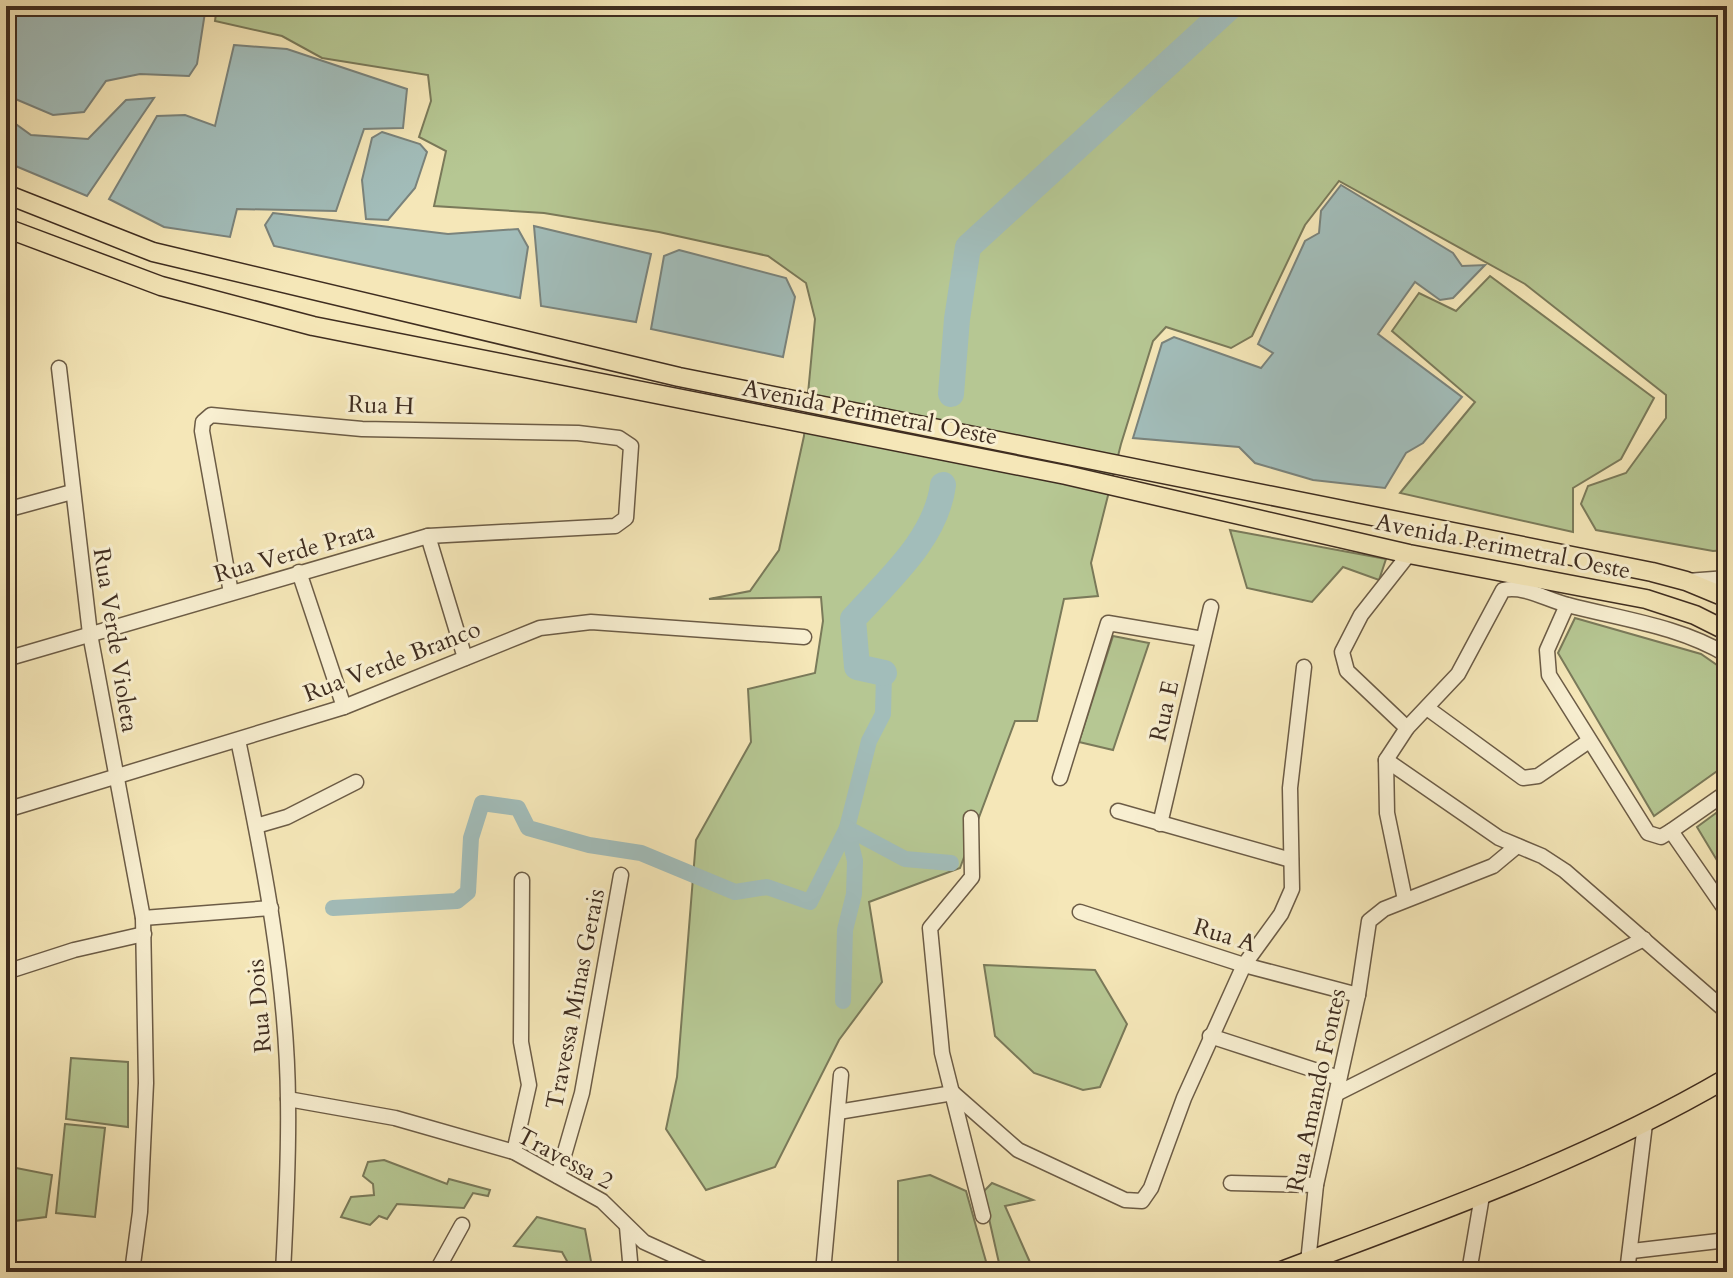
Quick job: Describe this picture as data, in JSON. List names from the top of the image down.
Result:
{
  "streets": {
    "main road": ["Avenida Perimetral Oeste"],
    "street": [
      "Rua H",
      "Rua Verde Prata",
      "Rua Verde Violeta",
      "Rua Verde Branco",
      "Rua E",
      "Rua A",
      "Travessa Minas Gerais",
      "Rua Dois",
      "Rua Amando Fontes",
      "Travessa 2"
    ]
  },
  "crossings": [
    ["Rua H", "Rua Verde Prata"],
    ["Rua Verde Prata", "Rua Verde Violeta"],
    ["Rua Verde Violeta", "Rua Verde Branco"],
    ["Rua Verde Branco", "Rua Dois"],
    ["Rua A", "Rua Amando Fontes"],
    ["Travessa Minas Gerais", "Travessa 2"],
    ["Rua Dois", "Travessa 2"]
  ]
}
